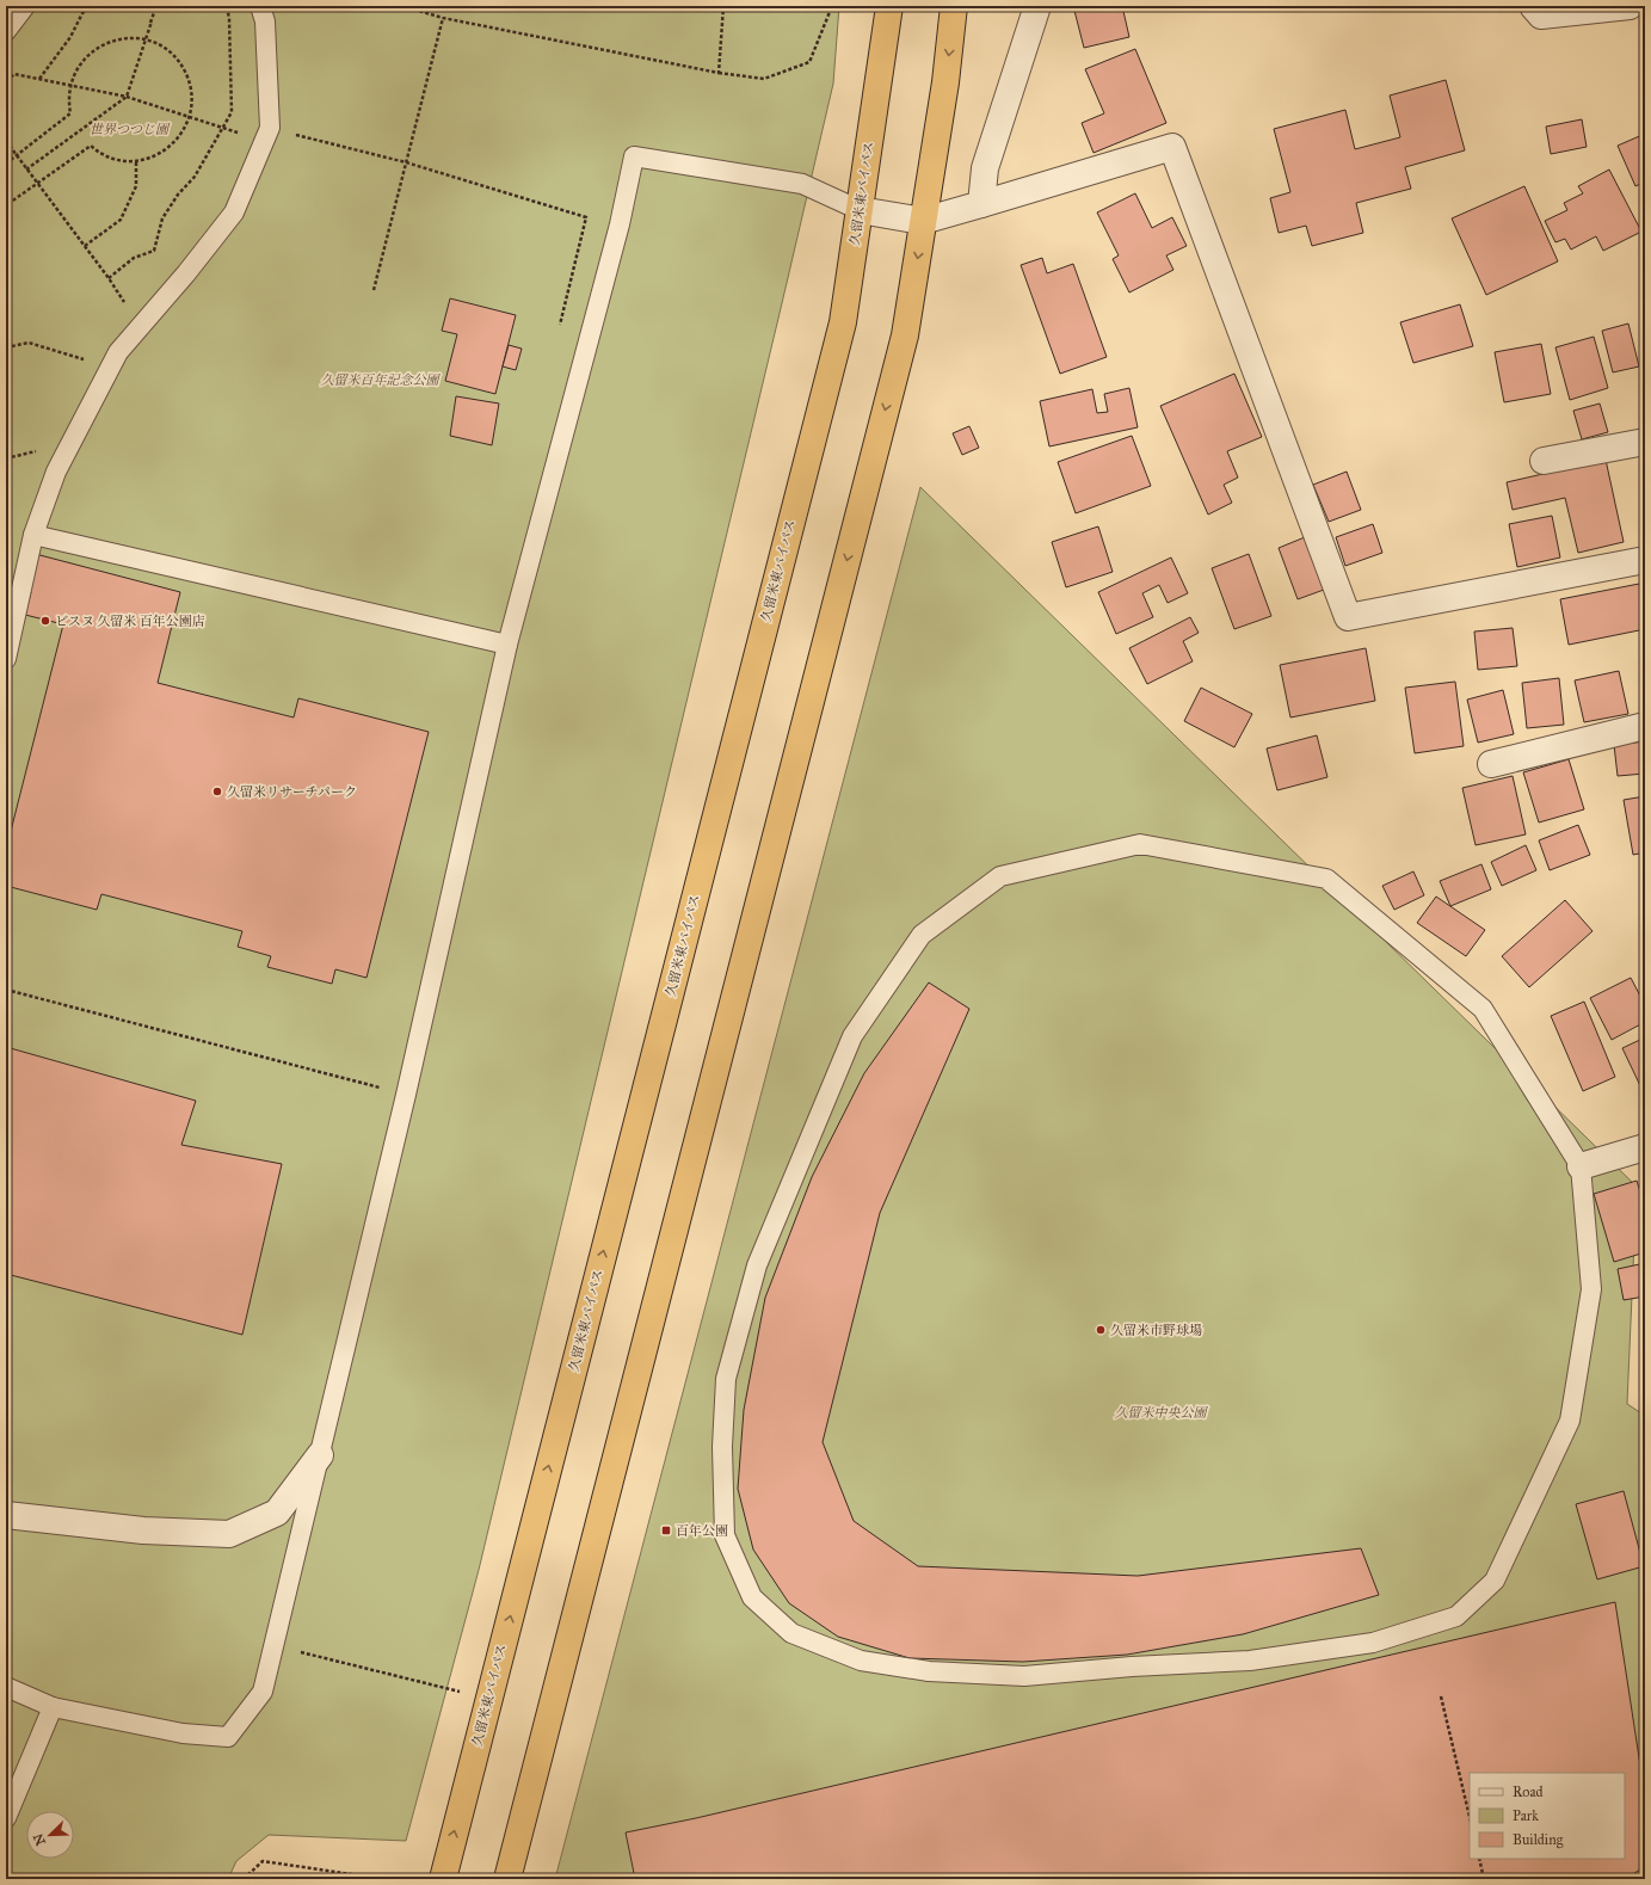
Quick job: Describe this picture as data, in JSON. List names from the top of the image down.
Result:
{
  "streets": {
    "highway": ["久留米東バイパス"]
  },
  "parks": ["世界つつじ園", "久留米百年記念公園", "久留米中央公園"],
  "places": {
    "other": ["ビスヌ 久留米 百年公園店", "久留米リサーチパーク", "久留米市野球場"],
    "transit": ["百年公園"]
  },
  "legend": ["Road", "Park", "Building"],
  "north": "bottom left"
}
